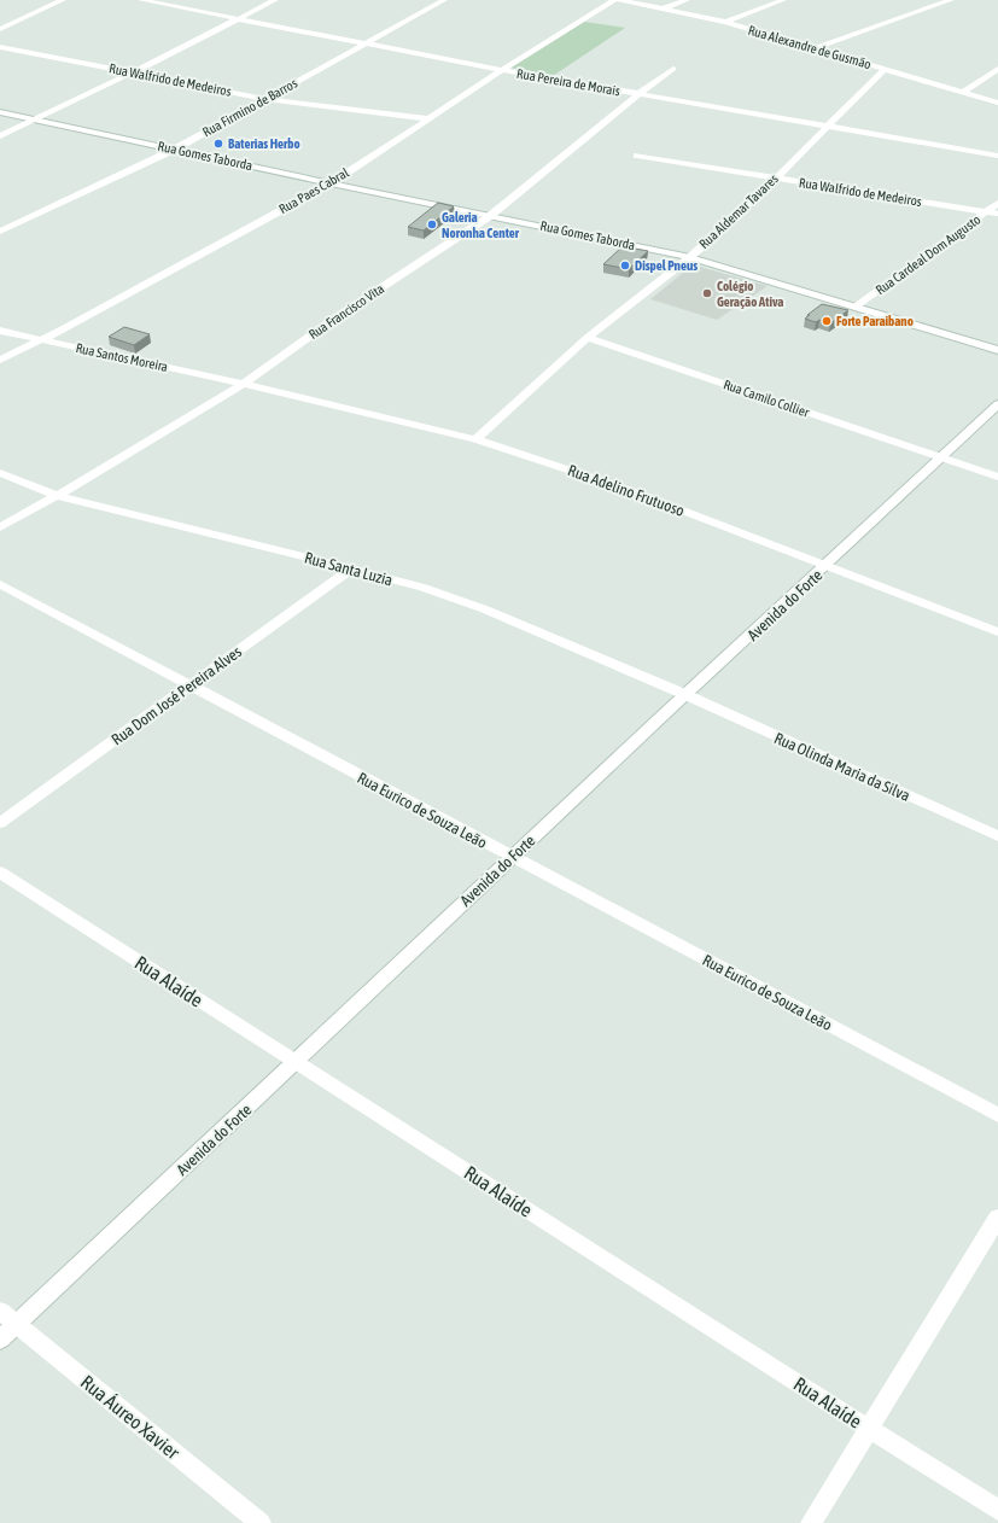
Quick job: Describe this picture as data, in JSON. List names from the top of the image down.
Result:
{
  "streets": {
    "street": [
      "Rua Alexandre de Gusmão",
      "Rua Walfrido de Medeiros",
      "Rua Pereira de Morais",
      "Rua Firmino de Barros",
      "Rua Gomes Taborda",
      "Rua Paes Cabral",
      "Rua Aldemar Tavares",
      "Rua Cardeal Dom Augusto",
      "Rua Francisco Vita",
      "Rua Santos Moreira",
      "Rua Camilo Collier",
      "Rua Adelino Frutuoso",
      "Rua Santa Luzia",
      "Avenida do Forte",
      "Rua Dom José Pereira Alves",
      "Rua Olinda Maria da Silva",
      "Rua Eurico de Souza Leão",
      "Rua Alaíde",
      "Rua Áureo Xavier"
    ]
  },
  "crossings": [
    ["Rua Alexandre de Gusmão", "Rua Aldemar Tavares"],
    ["Rua Walfrido de Medeiros", "Rua Firmino de Barros"],
    ["Rua Walfrido de Medeiros", "Rua Paes Cabral"],
    ["Rua Walfrido de Medeiros", "Rua Aldemar Tavares"],
    ["Rua Walfrido de Medeiros", "Rua Cardeal Dom Augusto"],
    ["Rua Pereira de Morais", "Rua Firmino de Barros"],
    ["Rua Pereira de Morais", "Rua Paes Cabral"],
    ["Rua Pereira de Morais", "Rua Aldemar Tavares"],
    ["Rua Pereira de Morais", "Rua Francisco Vita"],
    ["Rua Firmino de Barros", "Rua Gomes Taborda"],
    ["Rua Gomes Taborda", "Rua Paes Cabral"],
    ["Rua Gomes Taborda", "Rua Aldemar Tavares"],
    ["Rua Gomes Taborda", "Rua Cardeal Dom Augusto"],
    ["Rua Gomes Taborda", "Rua Francisco Vita"],
    ["Rua Paes Cabral", "Rua Santos Moreira"],
    ["Rua Aldemar Tavares", "Rua Camilo Collier"],
    ["Rua Aldemar Tavares", "Rua Adelino Frutuoso"],
    ["Rua Francisco Vita", "Rua Santos Moreira"],
    ["Rua Francisco Vita", "Rua Adelino Frutuoso"],
    ["Rua Francisco Vita", "Rua Santa Luzia"],
    ["Rua Santos Moreira", "Rua Adelino Frutuoso"],
    ["Rua Camilo Collier", "Avenida do Forte"],
    ["Rua Adelino Frutuoso", "Avenida do Forte"],
    ["Rua Santa Luzia", "Avenida do Forte"],
    ["Rua Santa Luzia", "Rua Dom José Pereira Alves"],
    ["Rua Santa Luzia", "Rua Olinda Maria da Silva"],
    ["Avenida do Forte", "Rua Olinda Maria da Silva"],
    ["Avenida do Forte", "Rua Eurico de Souza Leão"],
    ["Avenida do Forte", "Rua Alaíde"],
    ["Avenida do Forte", "Rua Áureo Xavier"],
    ["Rua Dom José Pereira Alves", "Rua Eurico de Souza Leão"]
  ],
  "places": [
    "Baterias Herbo",
    "Galeria Noronha Center",
    "Dispel Pneus",
    "Colégio Geração Ativa",
    "Forte Paraibano"
  ]
}
